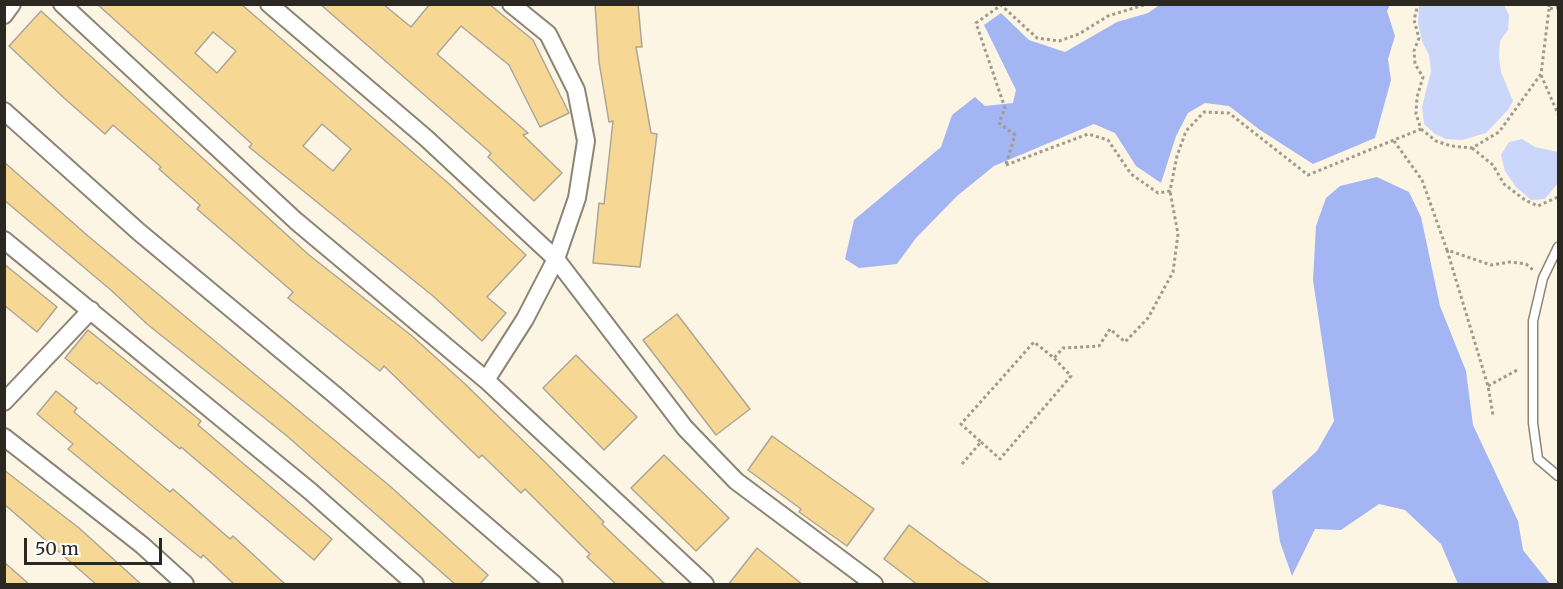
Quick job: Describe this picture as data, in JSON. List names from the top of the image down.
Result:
{
  "scale_bar": "50 m"
}
